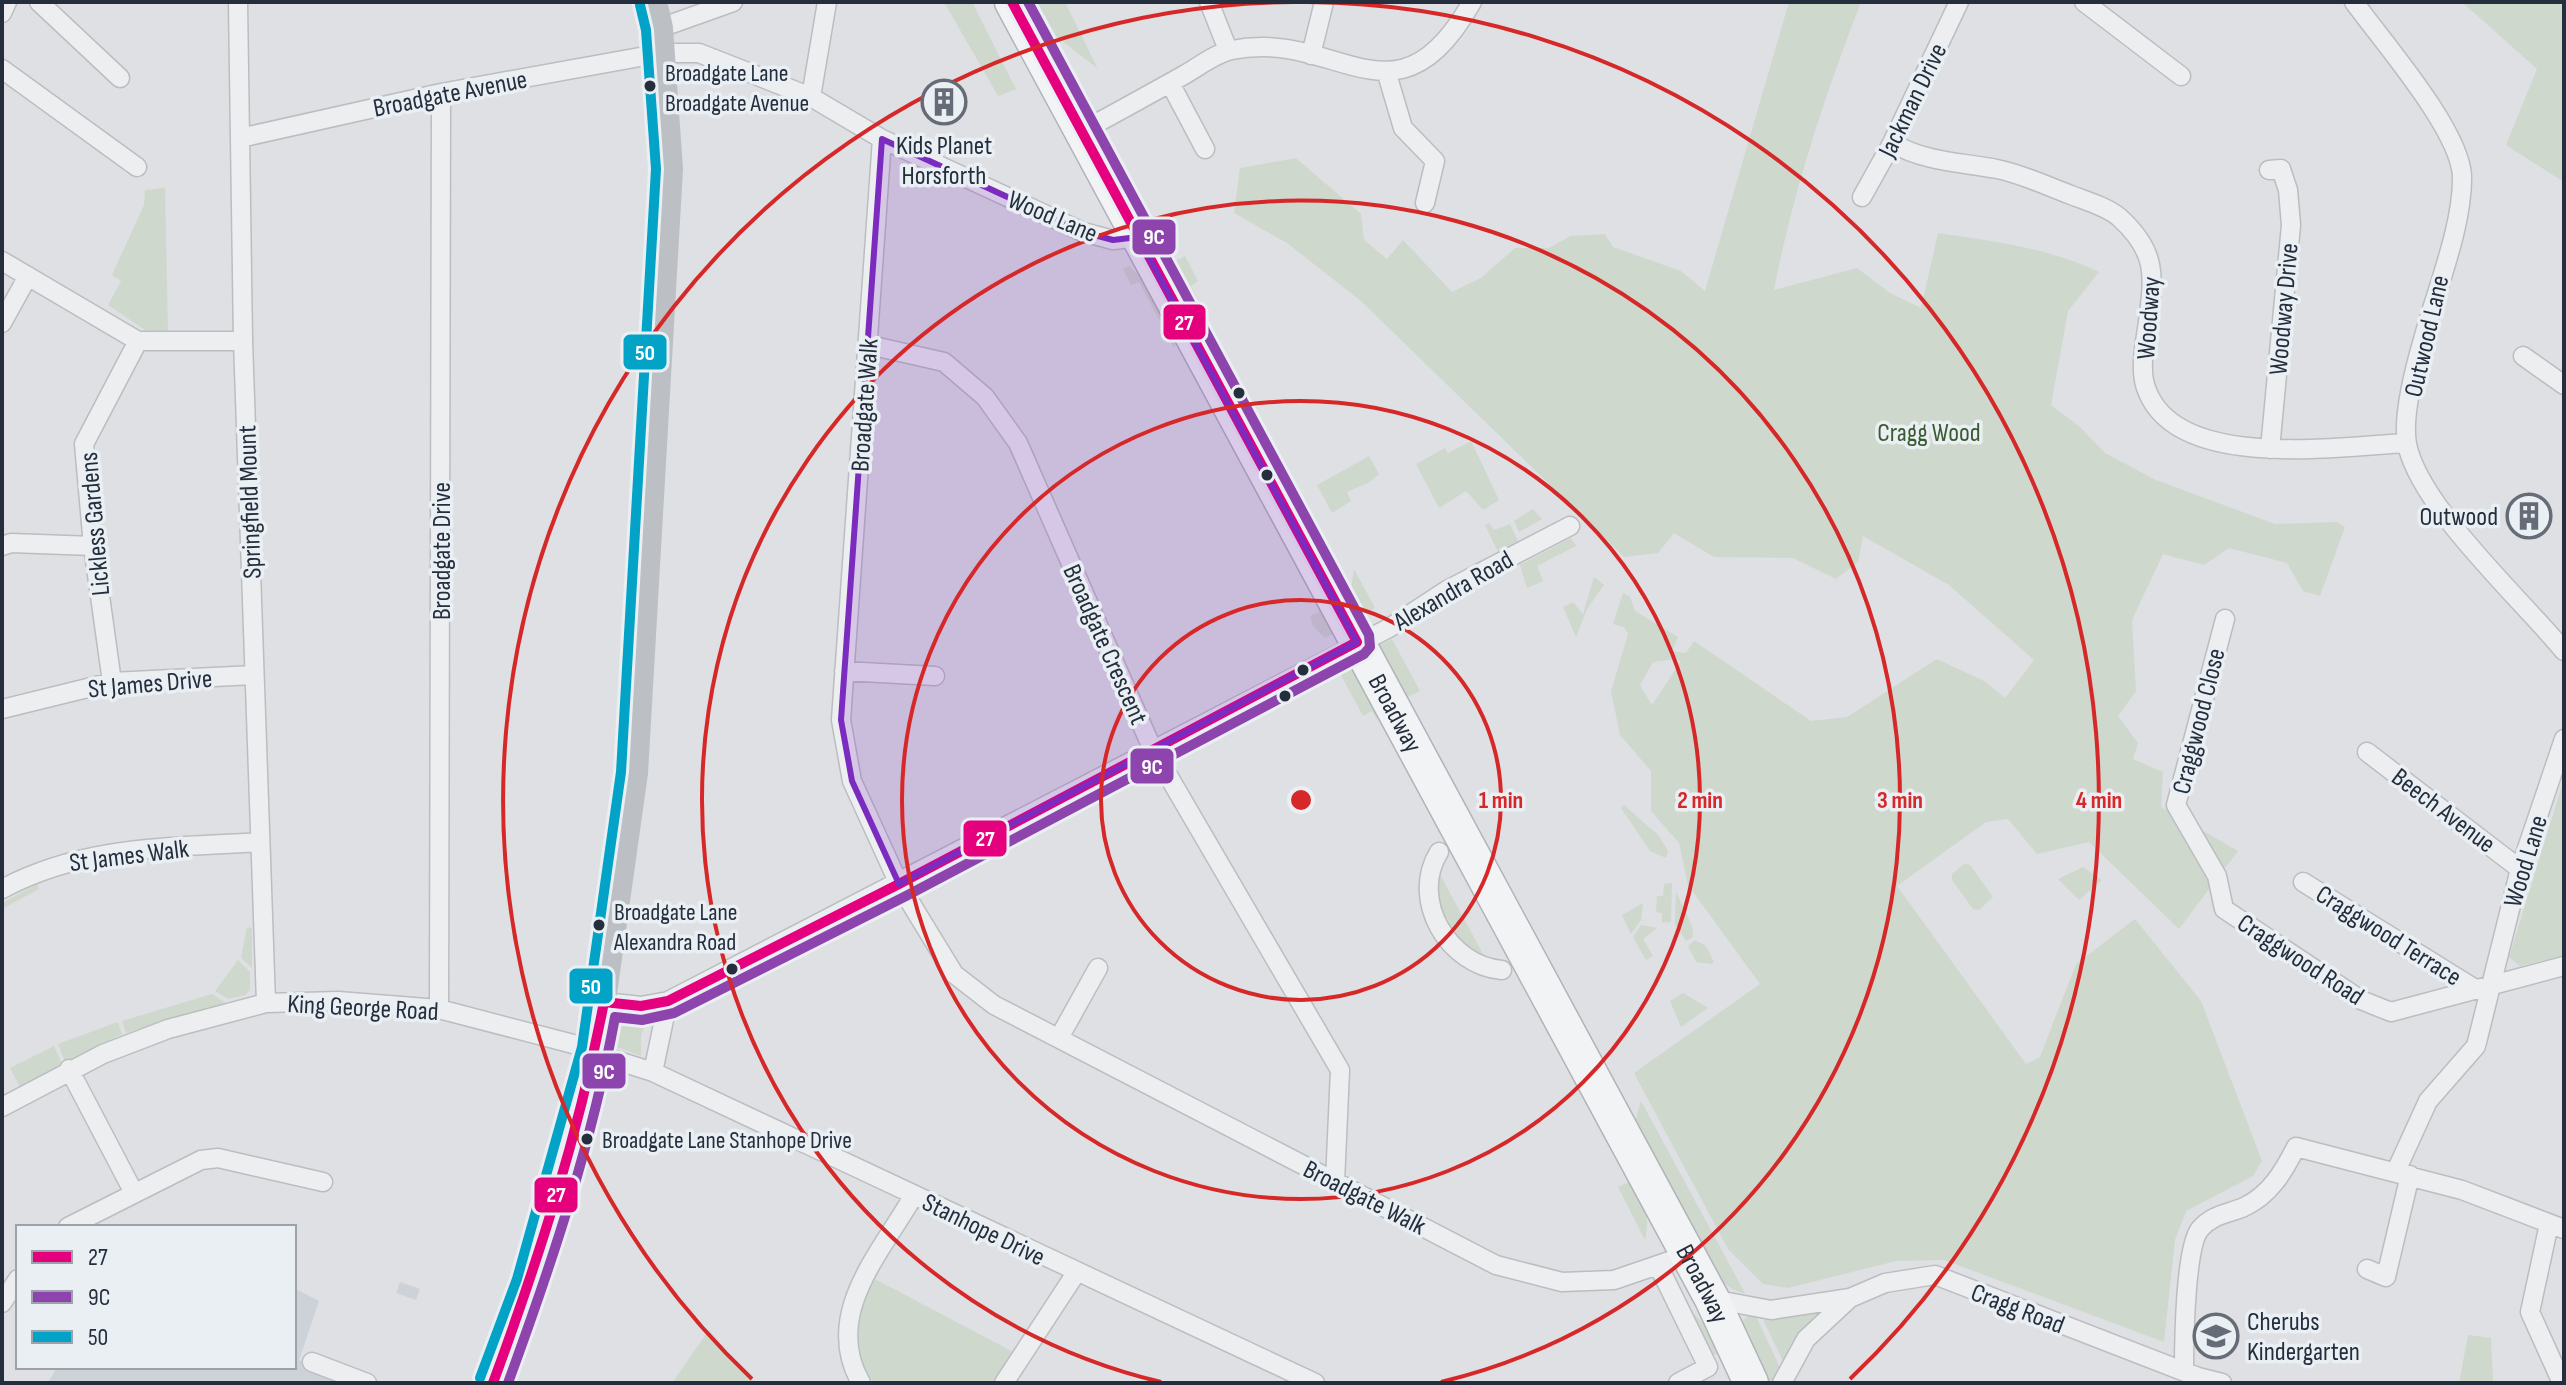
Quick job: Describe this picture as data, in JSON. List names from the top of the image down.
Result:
{
  "streets": {
    "highway": ["Broadway"],
    "street": [
      "Broadgate Avenue",
      "Jackman Drive",
      "Wood Lane",
      "Woodway Drive",
      "Woodway",
      "Outwood Lane",
      "Broadgate Walk",
      "Springfield Mount",
      "Lickless Gardens",
      "Broadgate Drive",
      "Alexandra Road",
      "Broadgate Crescent",
      "St James Drive",
      "Craggwood Close",
      "Beech Avenue",
      "St James Walk",
      "Craggwood Terrace",
      "Craggwood Road",
      "King George Road",
      "Stanhope Drive",
      "Cragg Road"
    ]
  },
  "crossings": [
    ["Broadgate Avenue", "Wood Lane"],
    ["Broadgate Avenue", "Springfield Mount"],
    ["Broadgate Avenue", "Broadgate Drive"],
    ["Jackman Drive", "Woodway"],
    ["Wood Lane", "Broadgate Walk"],
    ["Wood Lane", "Broadway"],
    ["Wood Lane", "Beech Avenue"],
    ["Wood Lane", "Craggwood Terrace"],
    ["Wood Lane", "Craggwood Road"],
    ["Woodway Drive", "Woodway"],
    ["Woodway", "Outwood Lane"],
    ["Broadgate Walk", "Alexandra Road"],
    ["Broadgate Walk", "Broadgate Crescent"],
    ["Broadgate Walk", "Broadway"],
    ["Springfield Mount", "St James Drive"],
    ["Springfield Mount", "St James Walk"],
    ["Springfield Mount", "King George Road"],
    ["Lickless Gardens", "St James Drive"],
    ["Broadgate Drive", "King George Road"],
    ["Alexandra Road", "Broadgate Crescent"],
    ["Alexandra Road", "Broadway"],
    ["Broadway", "Cragg Road"],
    ["Craggwood Close", "Craggwood Road"],
    ["Craggwood Terrace", "Craggwood Road"],
    ["King George Road", "Stanhope Drive"]
  ],
  "parks": ["Cragg Wood"],
  "places": {
    "other": ["Broadgate Lane Broadgate Avenue", "Broadgate Lane Alexandra Road", "Broadgate Lane Stanhope Drive"],
    "building": ["Kids Planet Horsforth", "Outwood"],
    "school or university": ["Cherubs Kindergarten"]
  },
  "lines": ["transit line 27", "transit line 9C", "transit line 50"],
  "legend": ["27", "9C", "50"],
  "rings": [
    "1 min",
    "2 min",
    "3 min",
    "4 min"
  ]
}
